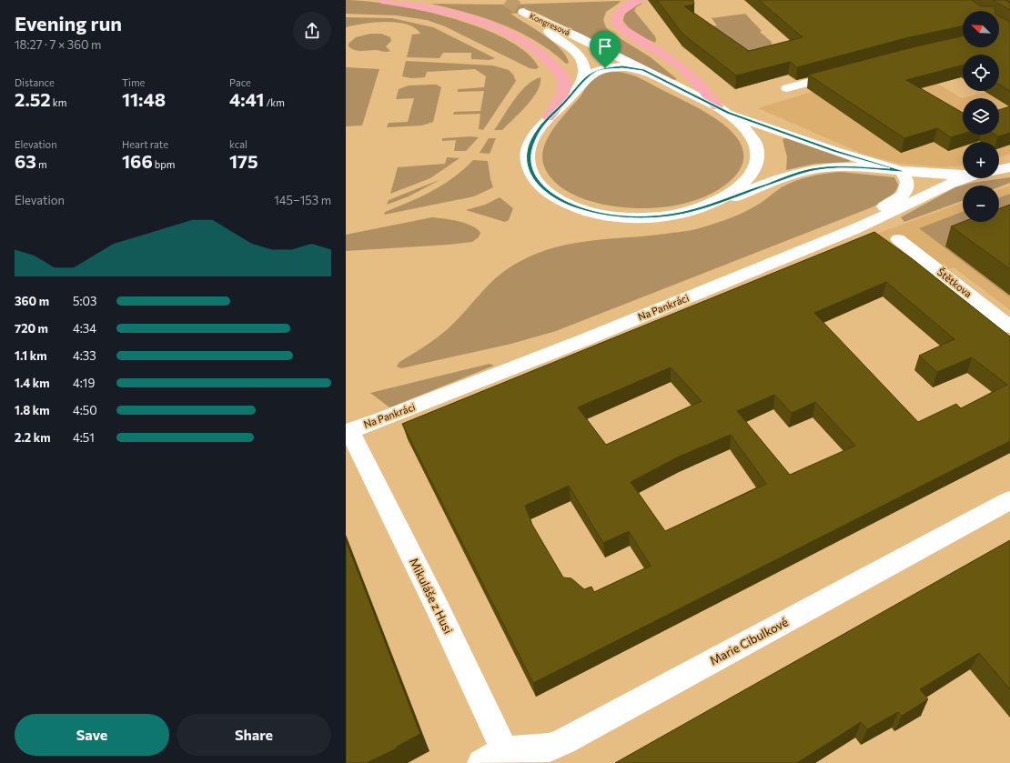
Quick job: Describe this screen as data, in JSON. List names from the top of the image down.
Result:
{
  "streets": {
    "street": [
      "Kongresová",
      "Štětkova",
      "Na Pankráci",
      "Mikuláše z Husi",
      "Marie Cibulkové"
    ]
  },
  "crossings": [
    ["Na Pankráci", "Mikuláše z Husi"],
    ["Mikuláše z Husi", "Marie Cibulkové"]
  ],
  "north": "top left",
  "page": {
    "heading": ["Evening run", "18:27 · 7 × 360 m"],
    "map_buttons": ["+", "−"],
    "stats": [
      ["Distance", "2.52 km"],
      ["Time", "11:48"],
      ["Pace", "4:41 /km"],
      ["Elevation", "63 m"],
      ["Heart rate", "166 bpm"],
      ["kcal", "175"]
    ],
    "chart": ["Elevation", "145–153 m"],
    "list": [
      {
        "name": "360 m",
        "note": "5:03"
      },
      {
        "name": "720 m",
        "note": "4:34"
      },
      {
        "name": "1.1 km",
        "note": "4:33"
      },
      {
        "name": "1.4 km",
        "note": "4:19"
      },
      {
        "name": "1.8 km",
        "note": "4:50"
      },
      {
        "name": "2.2 km",
        "note": "4:51"
      }
    ],
    "buttons": ["Save", "Share"]
  }
}
